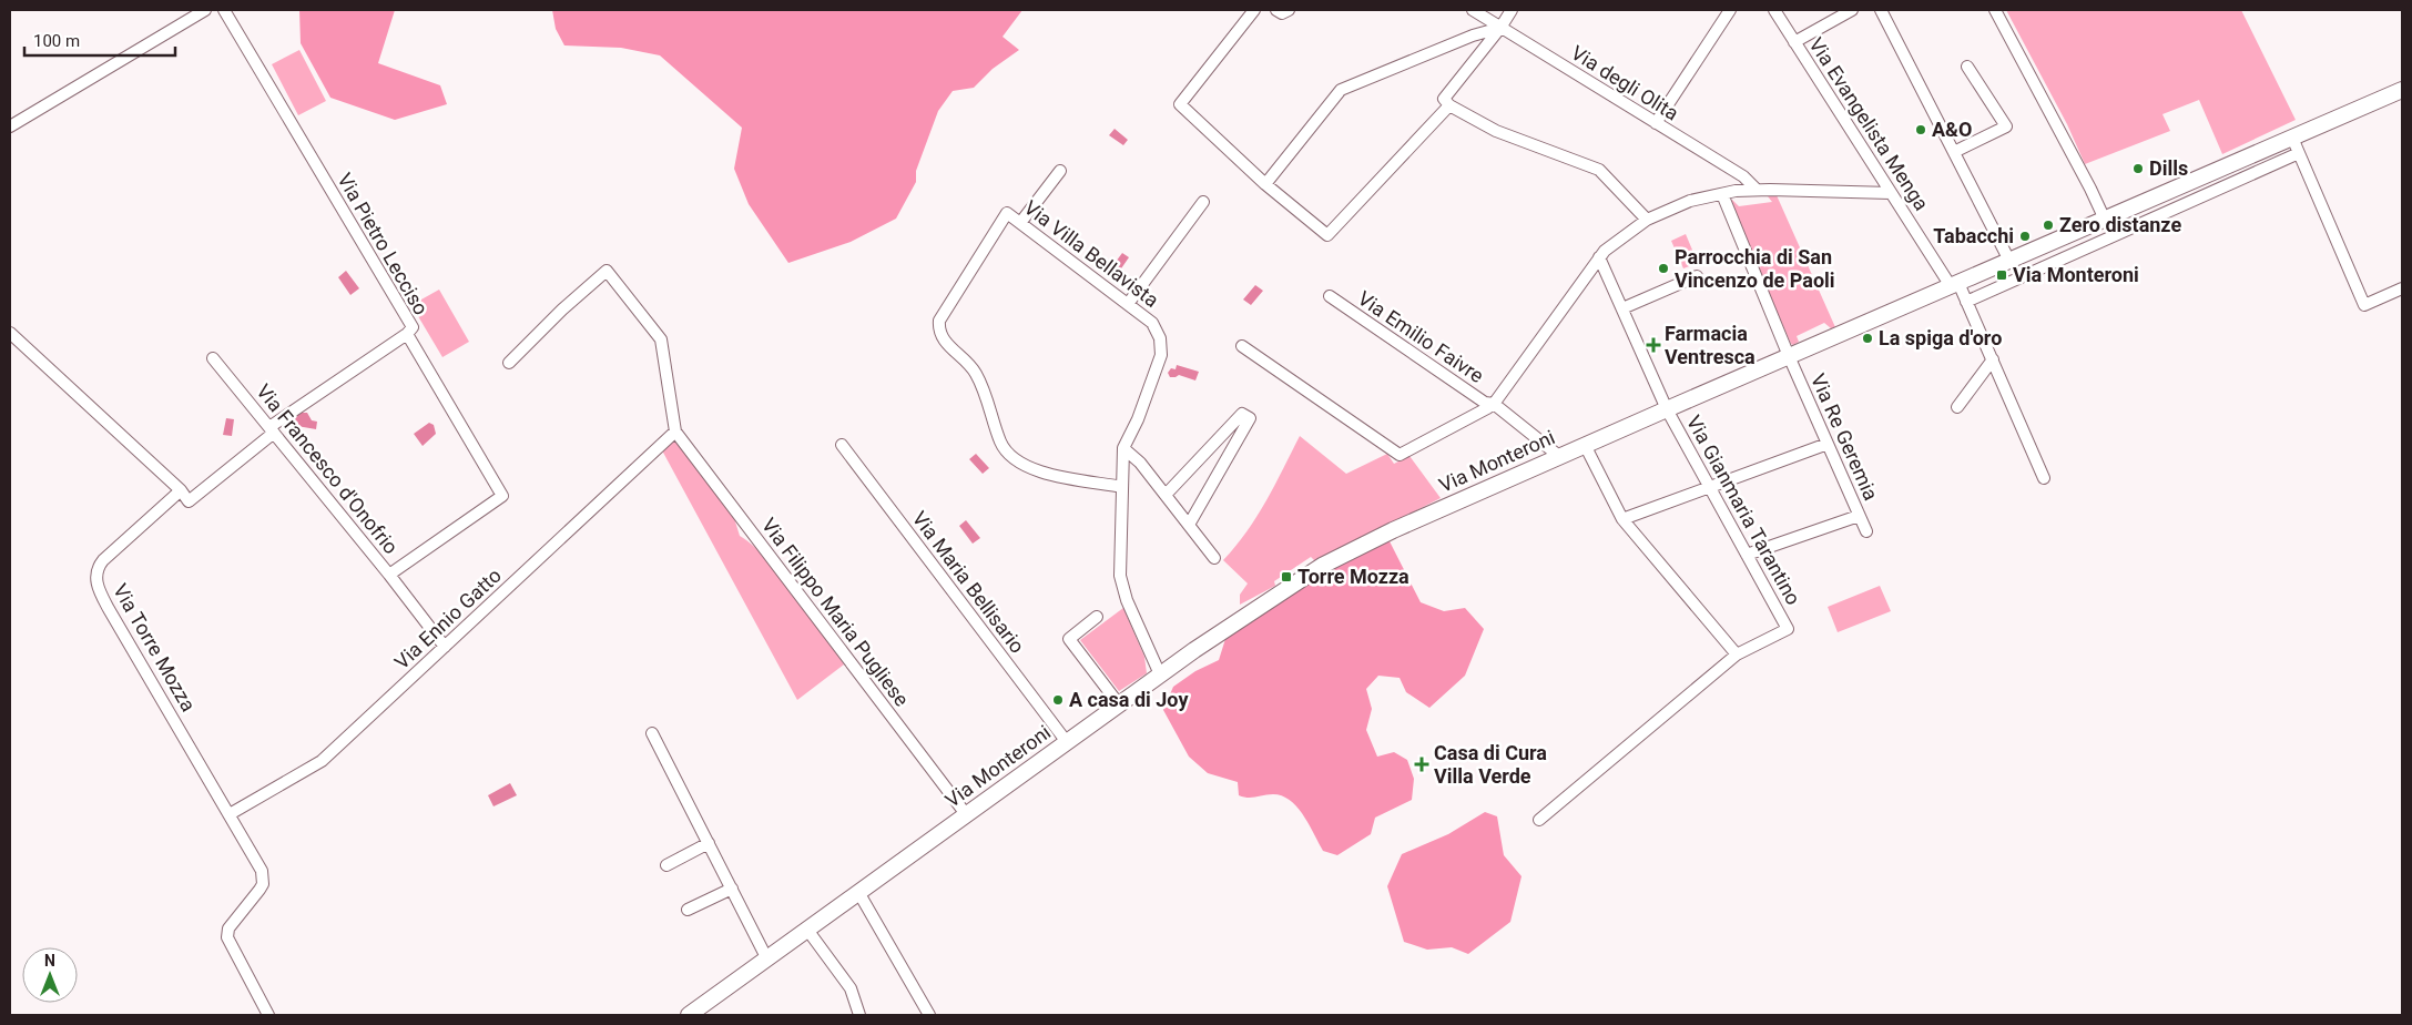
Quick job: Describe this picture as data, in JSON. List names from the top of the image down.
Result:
{
  "streets": {
    "main road": ["Via Monteroni"],
    "street": [
      "Via degli Olita",
      "Via Evangelista Menga",
      "Via Pietro Lecciso",
      "Via Villa Bellavista",
      "Via Emilio Faivre",
      "Via Re Geremia",
      "Via Francesco d'Onofrio",
      "Via Gianmaria Tarantino",
      "Via Maria Bellisario",
      "Via Filippo Maria Pugliese",
      "Via Ennio Gatto",
      "Via Torre Mozza"
    ]
  },
  "crossings": [
    ["Via Evangelista Menga", "Via Monteroni"],
    ["Via Pietro Lecciso", "Via Francesco d'Onofrio"],
    ["Via Villa Bellavista", "Via Monteroni"],
    ["Via Emilio Faivre", "Via Monteroni"],
    ["Via Re Geremia", "Via Monteroni"],
    ["Via Monteroni", "Via Gianmaria Tarantino"],
    ["Via Monteroni", "Via Maria Bellisario"],
    ["Via Monteroni", "Via Filippo Maria Pugliese"],
    ["Via Filippo Maria Pugliese", "Via Ennio Gatto"],
    ["Via Ennio Gatto", "Via Torre Mozza"]
  ],
  "places": {
    "other": [
      "A&O",
      "Dills",
      "Zero distanze",
      "Tabacchi",
      "Parrocchia di San Vincenzo de Paoli",
      "La spiga d'oro",
      "A casa di Joy"
    ],
    "transit": ["Via Monteroni", "Torre Mozza"],
    "health": ["Farmacia Ventresca", "Casa di Cura Villa Verde"]
  },
  "scale_bar": "100 m",
  "north": "top"
}
